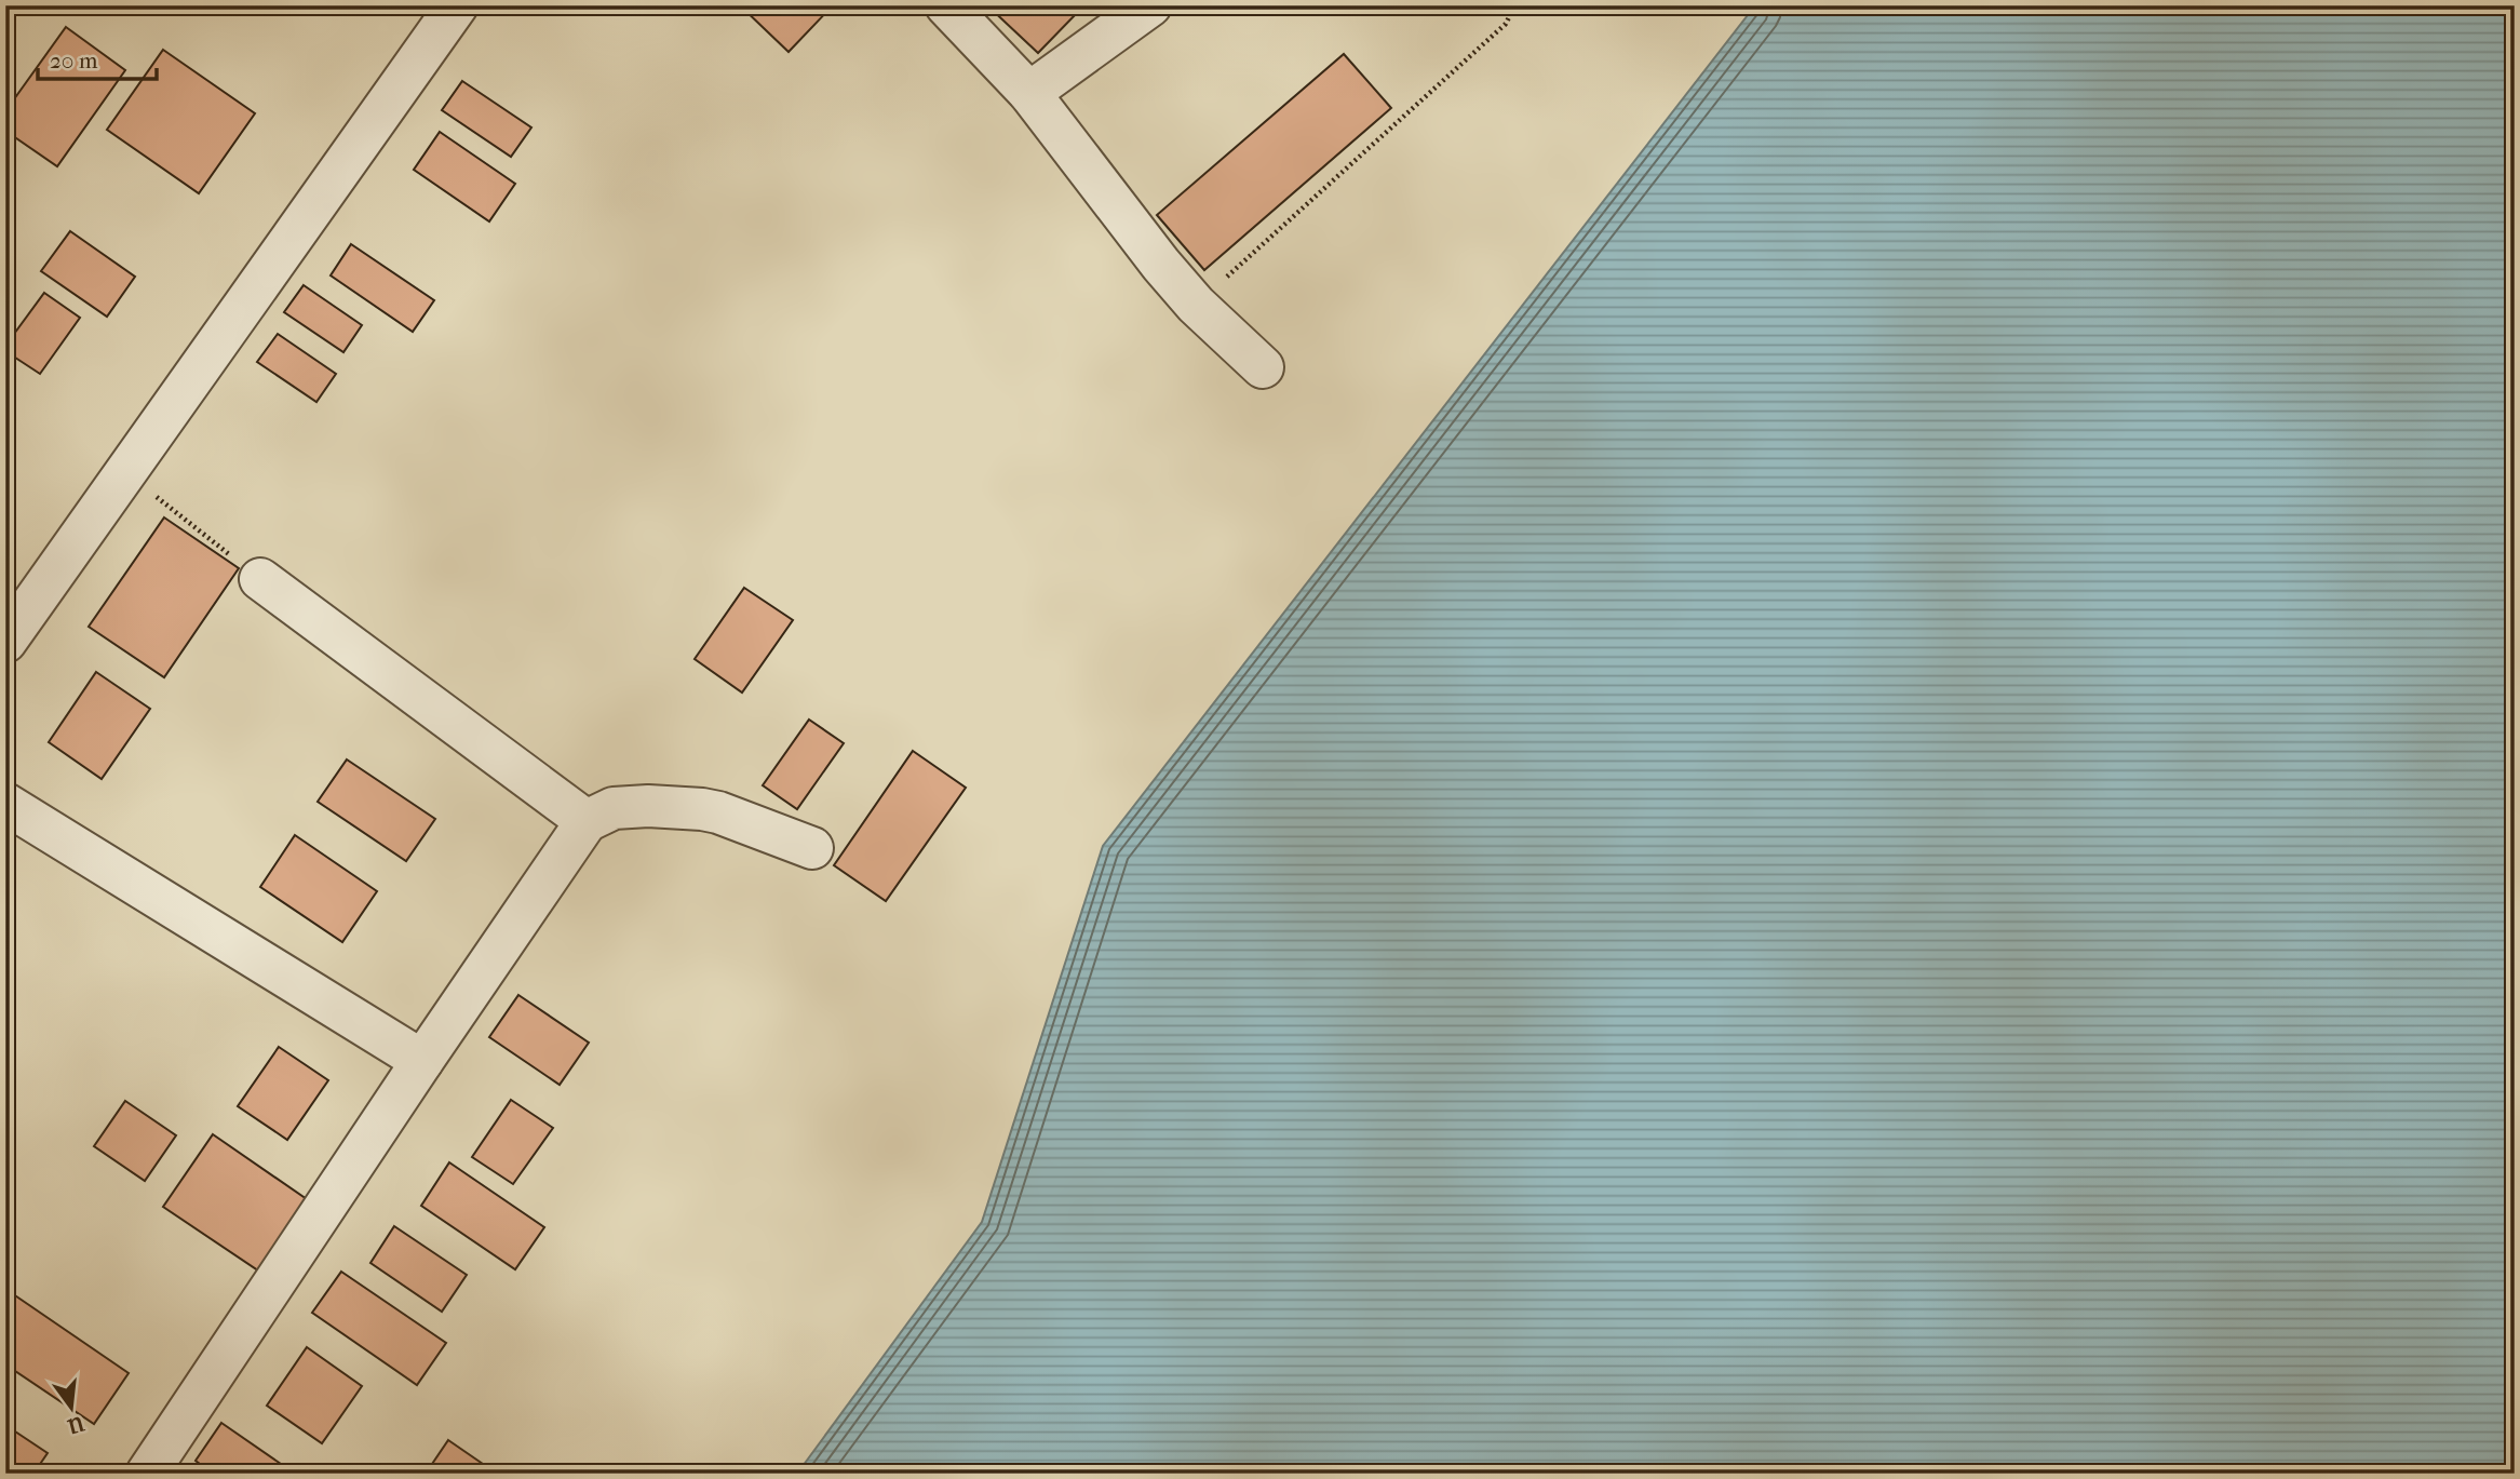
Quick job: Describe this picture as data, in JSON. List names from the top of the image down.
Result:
{
  "scale_bar": "20 m",
  "north": "bottom"
}
